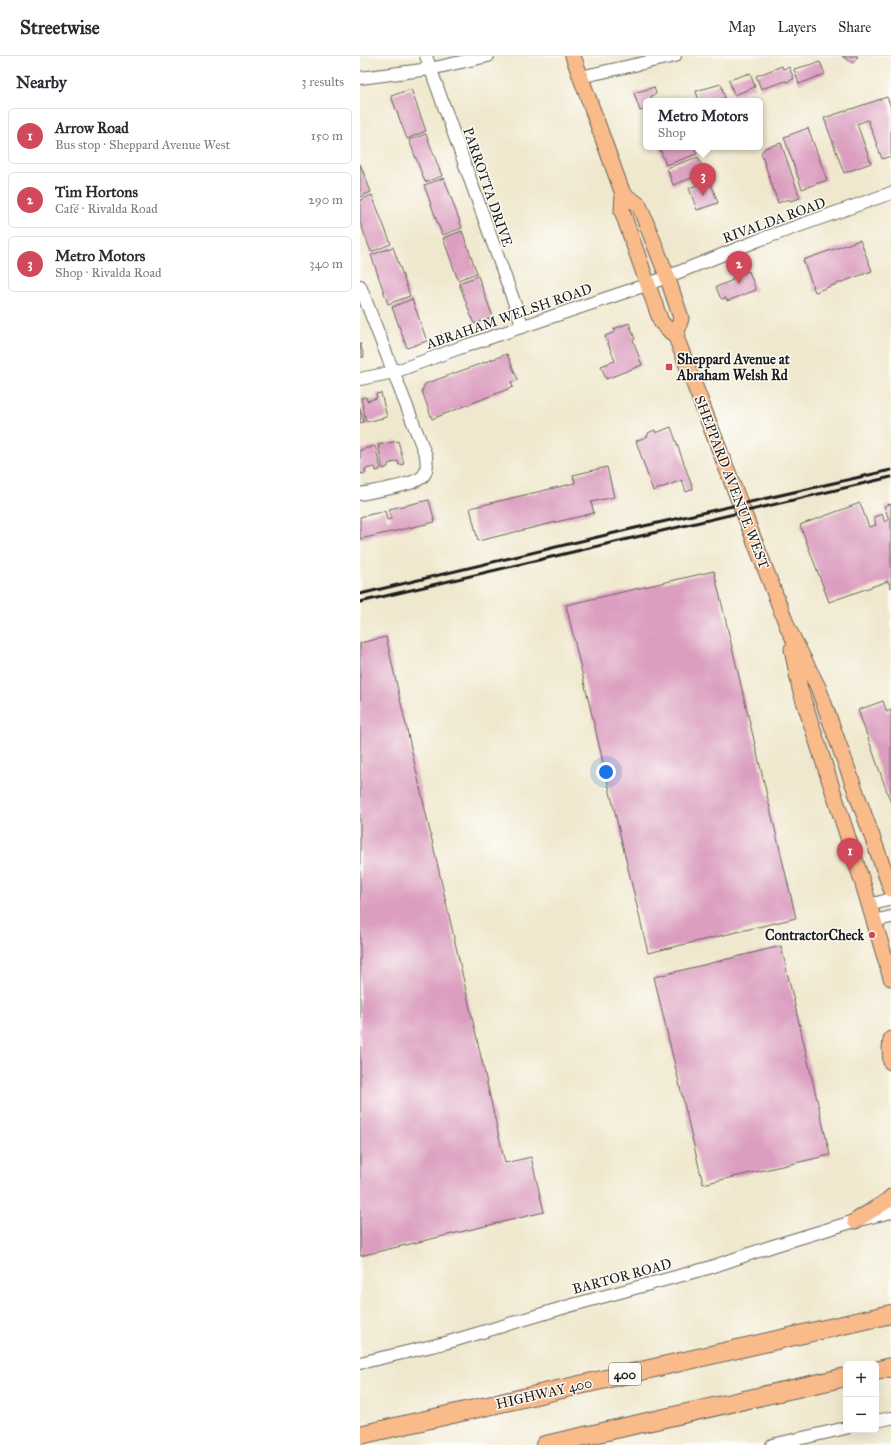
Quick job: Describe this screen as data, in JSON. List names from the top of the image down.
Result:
{
  "streets": {
    "highway": ["400", "HIGHWAY 400"],
    "main road": ["SHEPPARD AVENUE WEST"],
    "street": [
      "PARROTTA DRIVE",
      "RIVALDA ROAD",
      "ABRAHAM WELSH ROAD",
      "BARTOR ROAD"
    ]
  },
  "crossings": [
    ["PARROTTA DRIVE", "ABRAHAM WELSH ROAD"],
    ["RIVALDA ROAD", "ABRAHAM WELSH ROAD"],
    ["ABRAHAM WELSH ROAD", "SHEPPARD AVENUE WEST"]
  ],
  "places": {
    "transit": ["Sheppard Avenue at Abraham Welsh Rd"],
    "other": ["ContractorCheck"]
  },
  "page": {
    "header": "Streetwise",
    "nav": ["Map", "Layers", "Share"],
    "heading": ["Nearby", "3 results"],
    "popup": ["Metro Motors", "Shop"],
    "list": [
      {
        "mark": "1",
        "name": "Arrow Road",
        "note": "Bus stop · Sheppard Avenue West",
        "value": "150 m"
      },
      {
        "mark": "2",
        "name": "Tim Hortons",
        "note": "Café · Rivalda Road",
        "value": "290 m"
      },
      {
        "mark": "3",
        "name": "Metro Motors",
        "note": "Shop · Rivalda Road",
        "value": "340 m"
      }
    ],
    "pins": ["3", "2", "1"],
    "map_buttons": ["+", "−"]
  }
}
